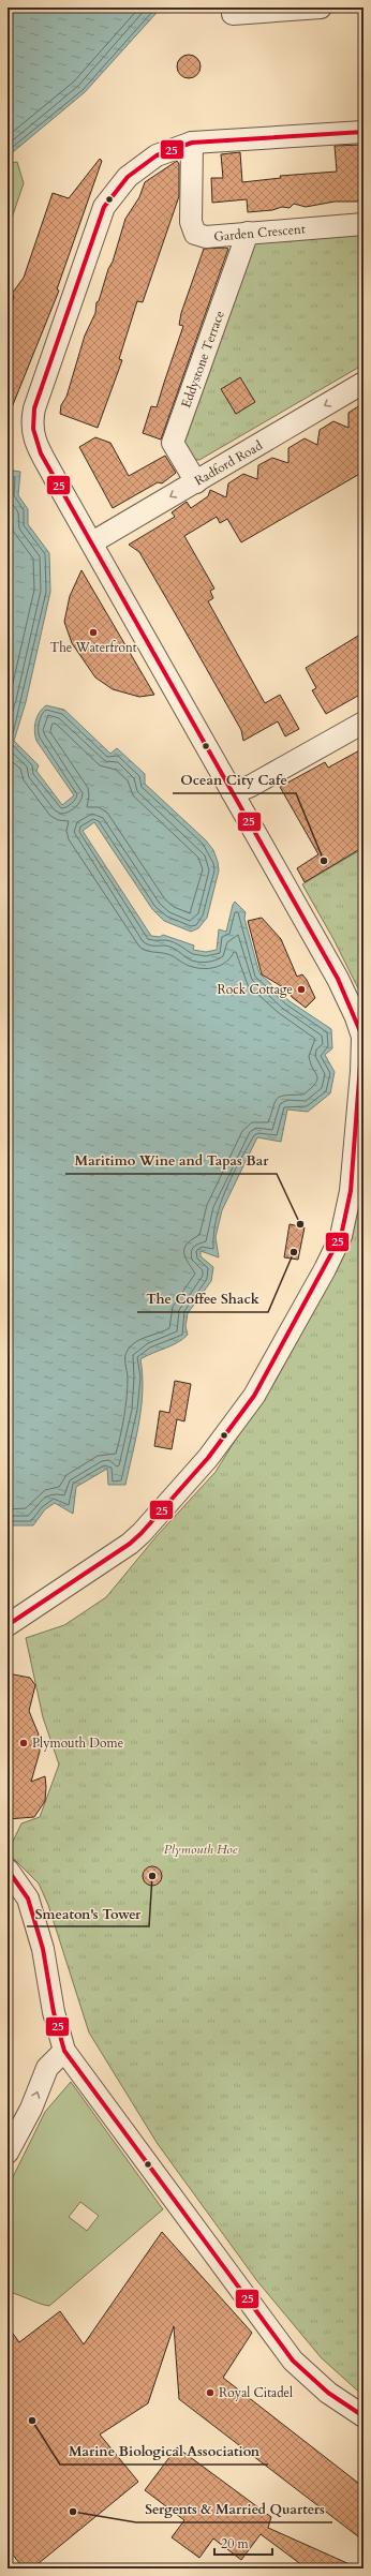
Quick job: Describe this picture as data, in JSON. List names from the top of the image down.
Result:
{
  "streets": {
    "street": ["Garden Crescent", "Eddystone Terrace", "Radford Road"]
  },
  "crossings": [
    ["Garden Crescent", "Eddystone Terrace"],
    ["Eddystone Terrace", "Radford Road"]
  ],
  "one_way": ["Radford Road"],
  "parks": ["Plymouth Hoe"],
  "places": [
    "The Waterfront",
    "Ocean City Cafe",
    "Rock Cottage",
    "Maritimo Wine and Tapas Bar",
    "The Coffee Shack",
    "Plymouth Dome",
    "Smeaton's Tower",
    "Royal Citadel",
    "Marine Biological Association",
    "Sergents & Married Quarters"
  ],
  "lines": ["transit line 25"],
  "scale_bar": "20 m"
}
